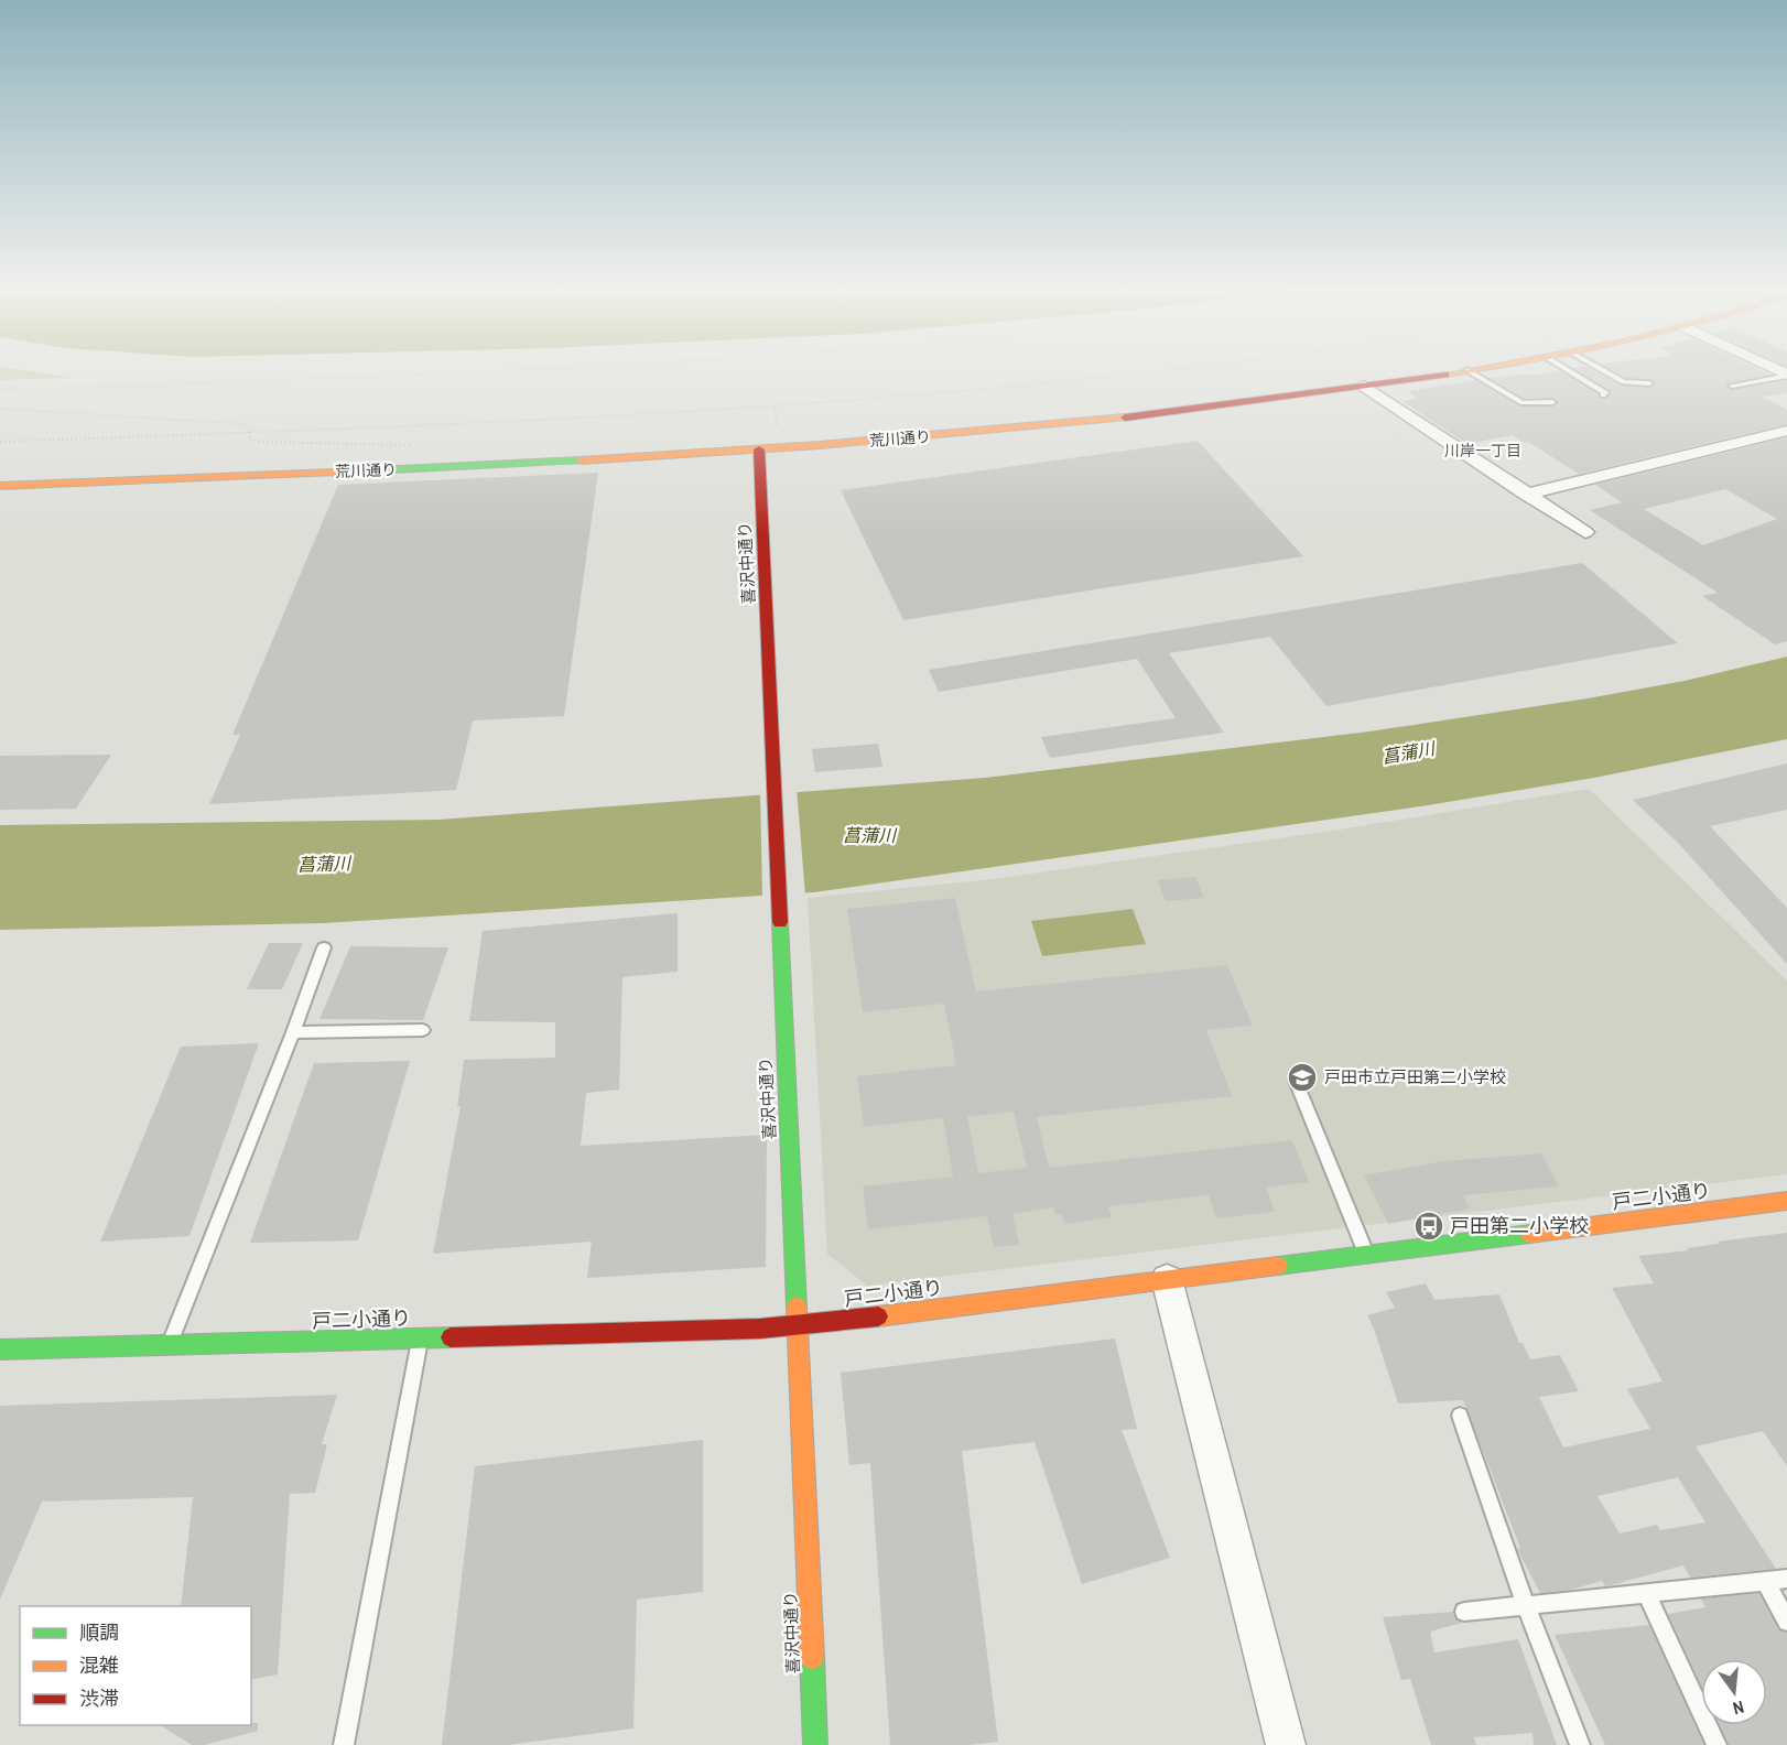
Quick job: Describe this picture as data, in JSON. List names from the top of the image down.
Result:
{
  "streets": {
    "street": ["荒川通り", "喜沢中通り", "戸二小通り"]
  },
  "crossings": [
    ["荒川通り", "喜沢中通り"],
    ["喜沢中通り", "戸二小通り"]
  ],
  "districts": ["川岸一丁目"],
  "water": ["菖蒲川"],
  "places": {
    "school or university": ["戸田市立戸田第二小学校"],
    "bus stop": ["戸田第二小学校"]
  },
  "legend": ["順調", "混雑", "渋滞"],
  "north": "bottom"
}
